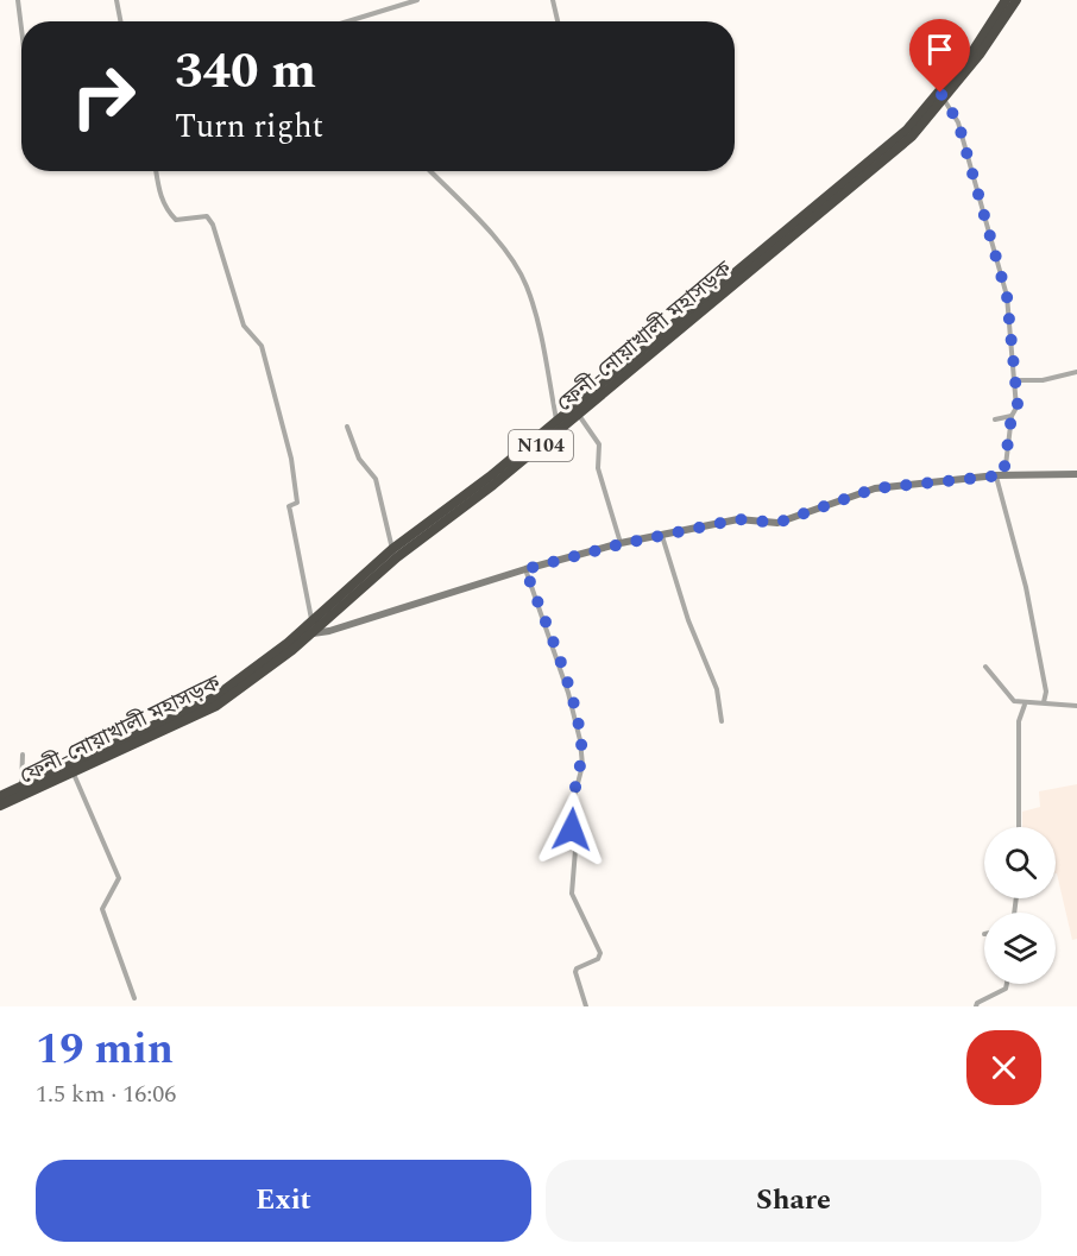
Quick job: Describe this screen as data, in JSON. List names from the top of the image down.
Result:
{
  "streets": {
    "highway": ["ফেনী-নোয়াখালী মহাসড়ক", "N104"]
  },
  "page": {
    "turn": ["340 m", "Turn right"],
    "heading": ["19 min", "1.5 km · 16:06"],
    "buttons": ["Exit", "Share"]
  }
}
